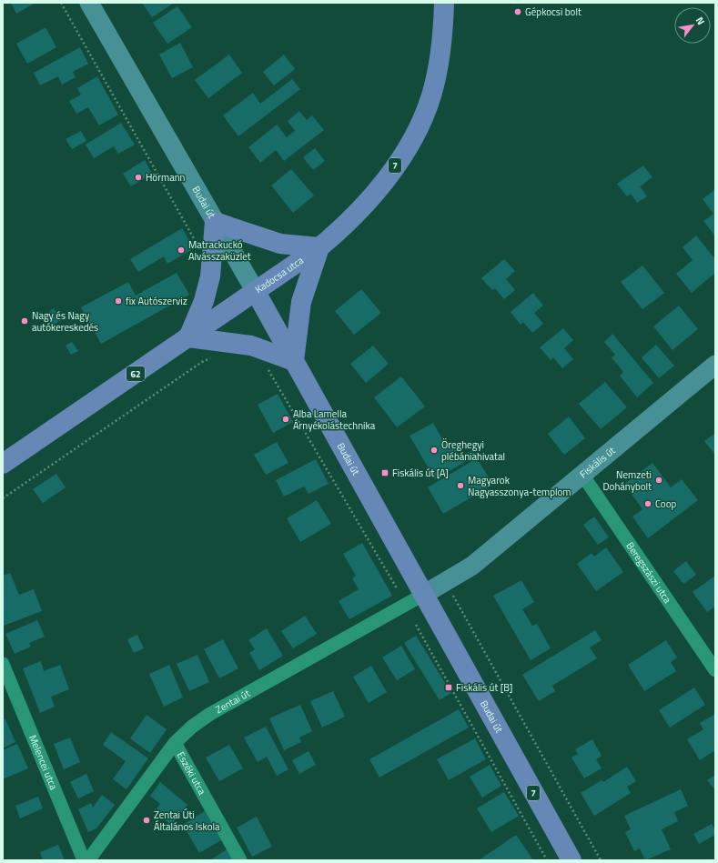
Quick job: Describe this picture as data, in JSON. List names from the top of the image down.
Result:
{
  "streets": {
    "main road": [
      "7",
      "Budai út",
      "Kadocsa utca",
      "62"
    ],
    "street": [
      "Fiskális út",
      "Beregszászi utca",
      "Zentai út",
      "Melencei utca",
      "Eszéki utca"
    ]
  },
  "crossings": [
    ["Budai út", "Kadocsa utca"],
    ["Budai út", "Fiskális út"],
    ["Budai út", "Zentai út"],
    ["Fiskális út", "Beregszászi utca"],
    ["Fiskális út", "Zentai út"],
    ["Zentai út", "Eszéki utca"]
  ],
  "places": {
    "other": [
      "Gépkocsi bolt",
      "Hörmann",
      "Matrackuckó Alvásszaküzlet",
      "fix Autószerviz",
      "Nagy és Nagy autókereskedés",
      "Alba Lamella Árnyékolástechnika",
      "Öreghegyi plébániahivatal",
      "Nemzeti Dohánybolt",
      "Magyarok Nagyasszonya-templom",
      "Coop",
      "Zentai Úti Általános Iskola"
    ],
    "transit": ["Fiskális út [A]", "Fiskális út [B]"]
  },
  "north": "top right"
}
